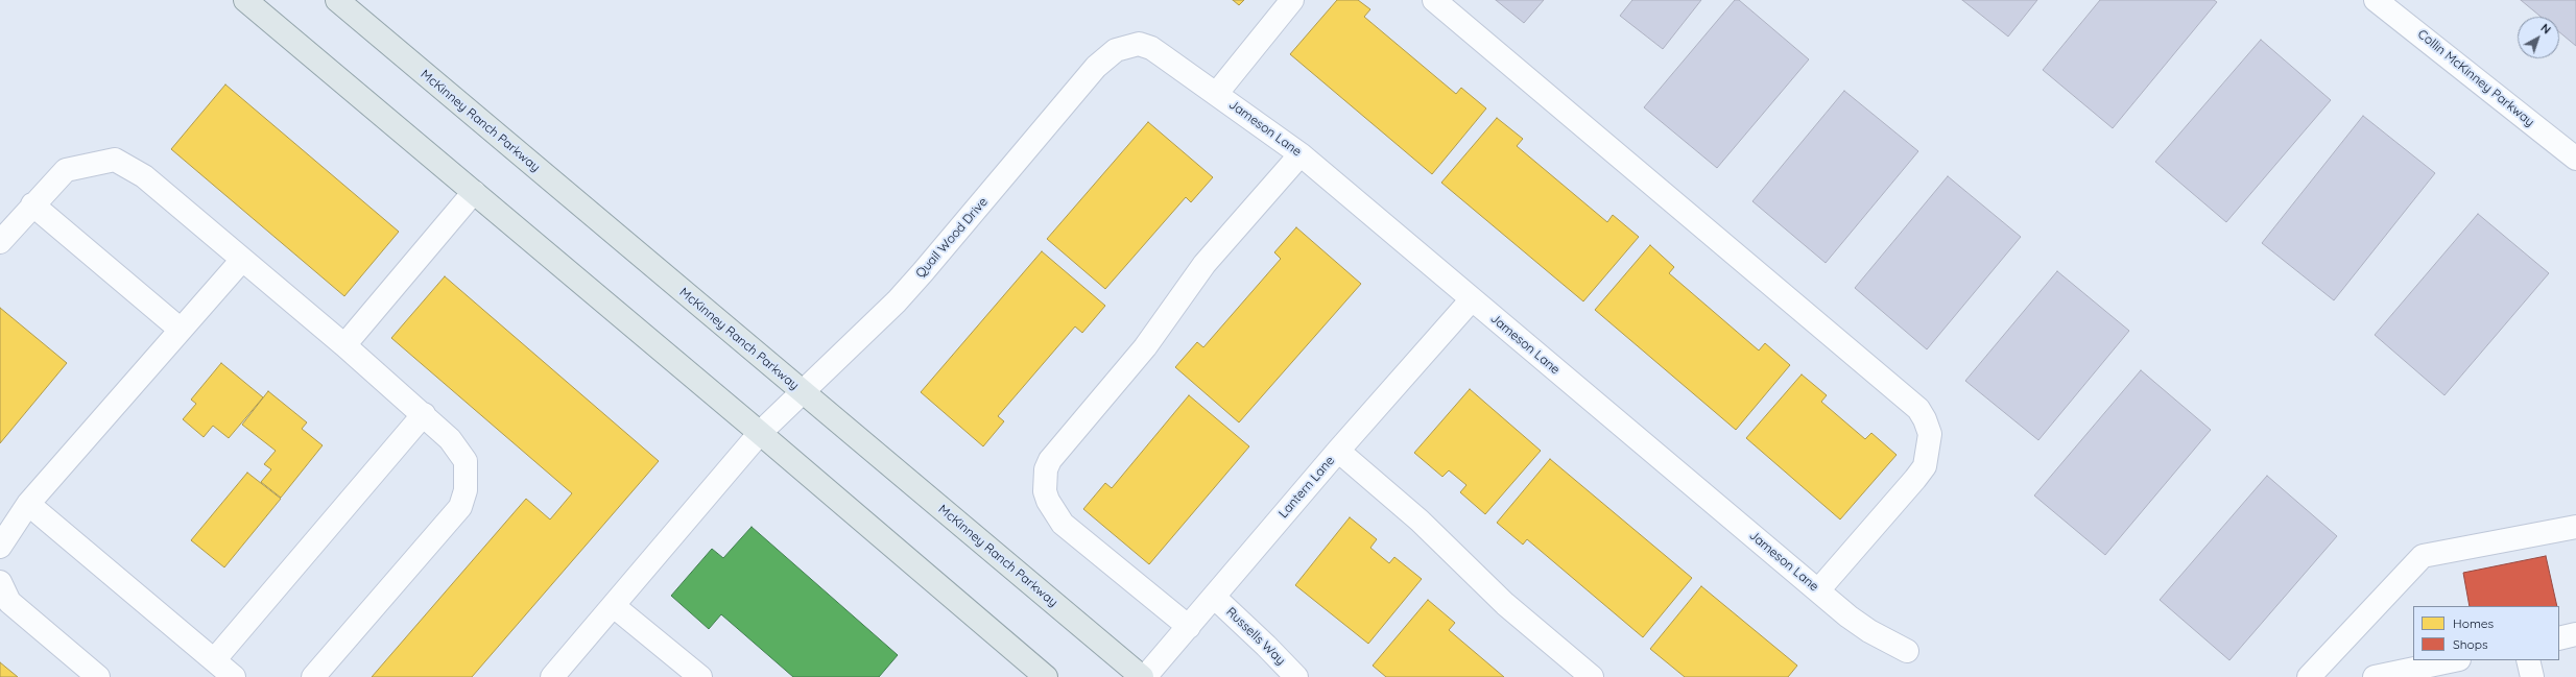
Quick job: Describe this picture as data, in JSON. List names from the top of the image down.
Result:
{
  "streets": {
    "main road": ["McKinney Ranch Parkway"],
    "street": [
      "Collin McKinney Parkway",
      "Jameson Lane",
      "Quail Wood Drive",
      "Lantern Lane",
      "Russells Way"
    ]
  },
  "crossings": [
    ["McKinney Ranch Parkway", "Quail Wood Drive"],
    ["McKinney Ranch Parkway", "Lantern Lane"],
    ["Jameson Lane", "Quail Wood Drive"],
    ["Jameson Lane", "Lantern Lane"],
    ["Lantern Lane", "Russells Way"]
  ],
  "legend": ["Homes", "Shops"],
  "north": "top right"
}
